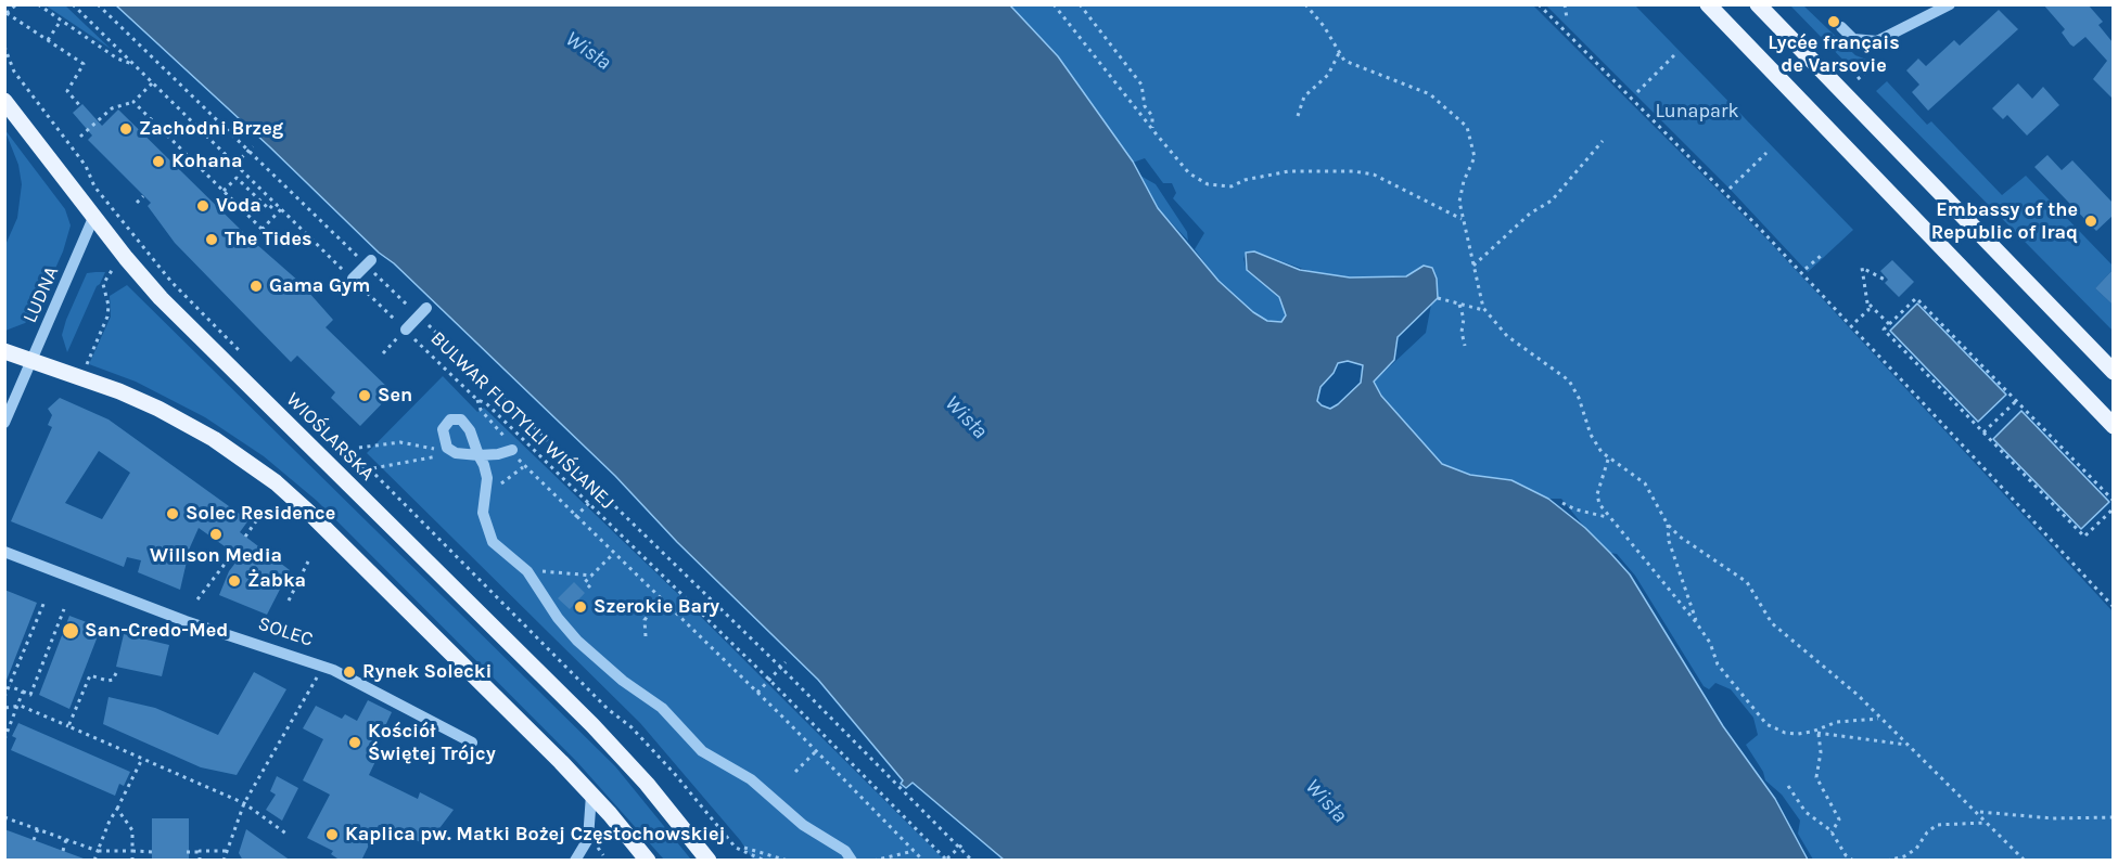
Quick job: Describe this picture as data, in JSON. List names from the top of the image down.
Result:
{
  "streets": {
    "main road": ["WIOŚLARSKA"],
    "street": ["LUDNA", "SOLEC"],
    "path": ["BULWAR FLOTYLLI WIŚLANEJ"]
  },
  "crossings": [
    ["LUDNA", "WIOŚLARSKA"]
  ],
  "water": ["Wisła"],
  "parks": ["Lunapark"],
  "places": [
    "Lycée français de Varsovie",
    "Zachodni Brzeg",
    "Kohana",
    "Voda",
    "Embassy of the Republic of Iraq",
    "The Tides",
    "Gama Gym",
    "Sen",
    "Solec Residence",
    "Willson Media",
    "Żabka",
    "Szerokie Bary",
    "San-Credo-Med",
    "Rynek Solecki",
    "Kościół Świętej Trójcy",
    "Kaplica pw. Matki Bożej Częstochowskiej"
  ]
}
